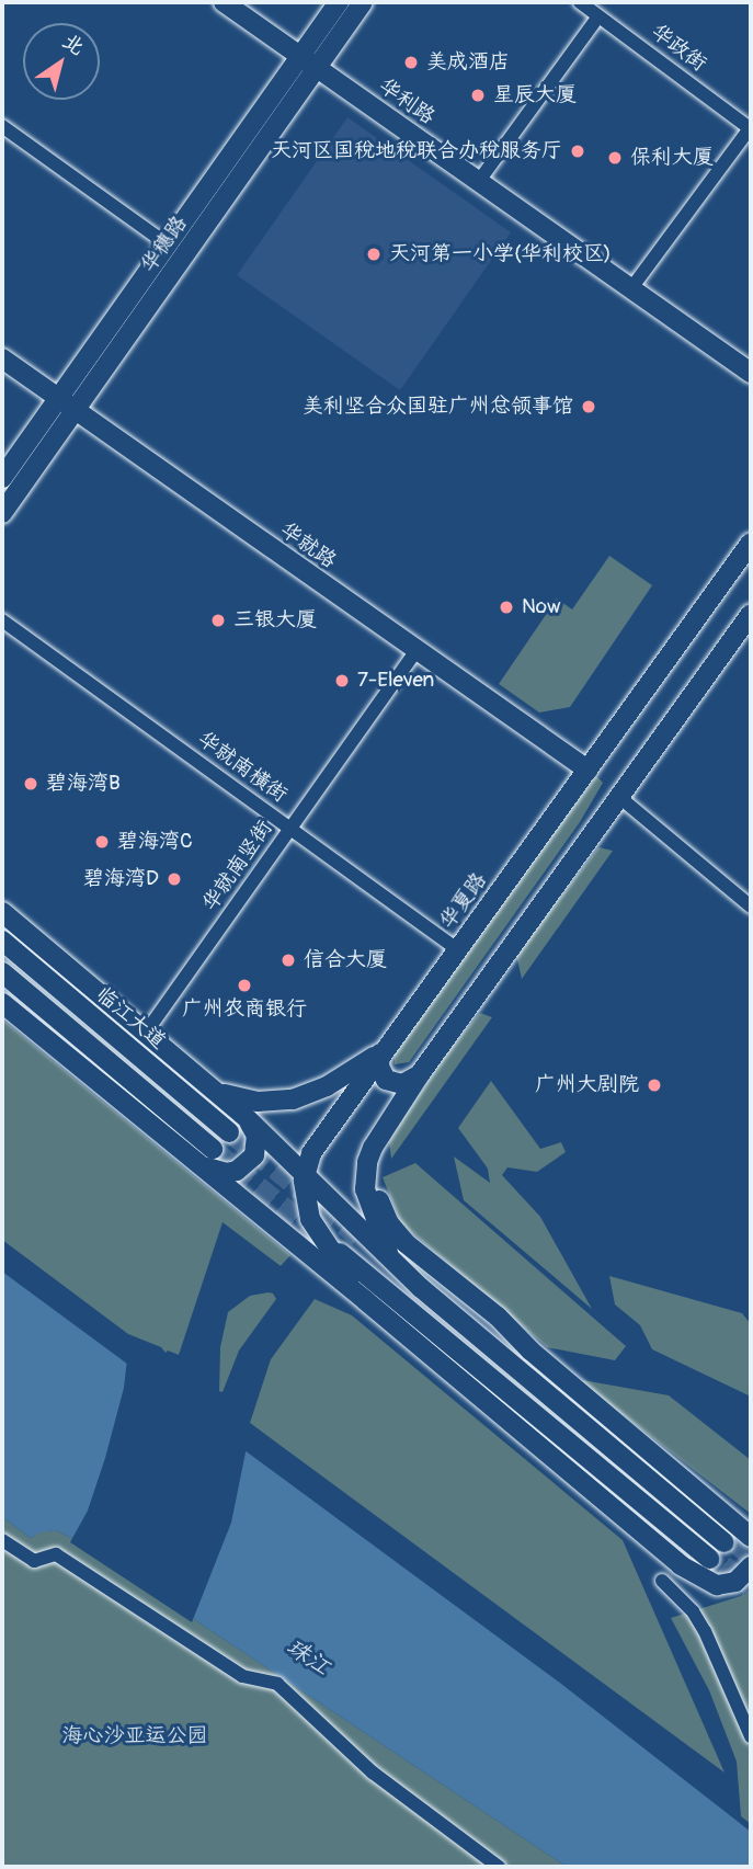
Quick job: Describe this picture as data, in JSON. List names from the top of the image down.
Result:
{
  "streets": {
    "main road": [
      "华利路",
      "华穗路",
      "华就路",
      "华夏路",
      "临江大道"
    ],
    "street": ["华政街", "华就南横街", "华就南竖街"]
  },
  "crossings": [
    ["华利路", "华穗路"],
    ["华穗路", "华就路"],
    ["华就路", "华就南竖街"],
    ["华就路", "华夏路"],
    ["华就南横街", "华就南竖街"],
    ["华就南横街", "华夏路"]
  ],
  "water": ["珠江"],
  "parks": ["海心沙亚运公园"],
  "places": [
    "美成酒店",
    "星辰大厦",
    "天河区国税地税联合办税服务厅",
    "保利大厦",
    "天河第一小学(华利校区)",
    "美利坚合众国驻广州总领事馆",
    "Now",
    "三银大厦",
    "7-Eleven",
    "碧海湾B",
    "碧海湾C",
    "碧海湾D",
    "信合大厦",
    "广州农商银行",
    "广州大剧院"
  ],
  "north": "top right"
}
